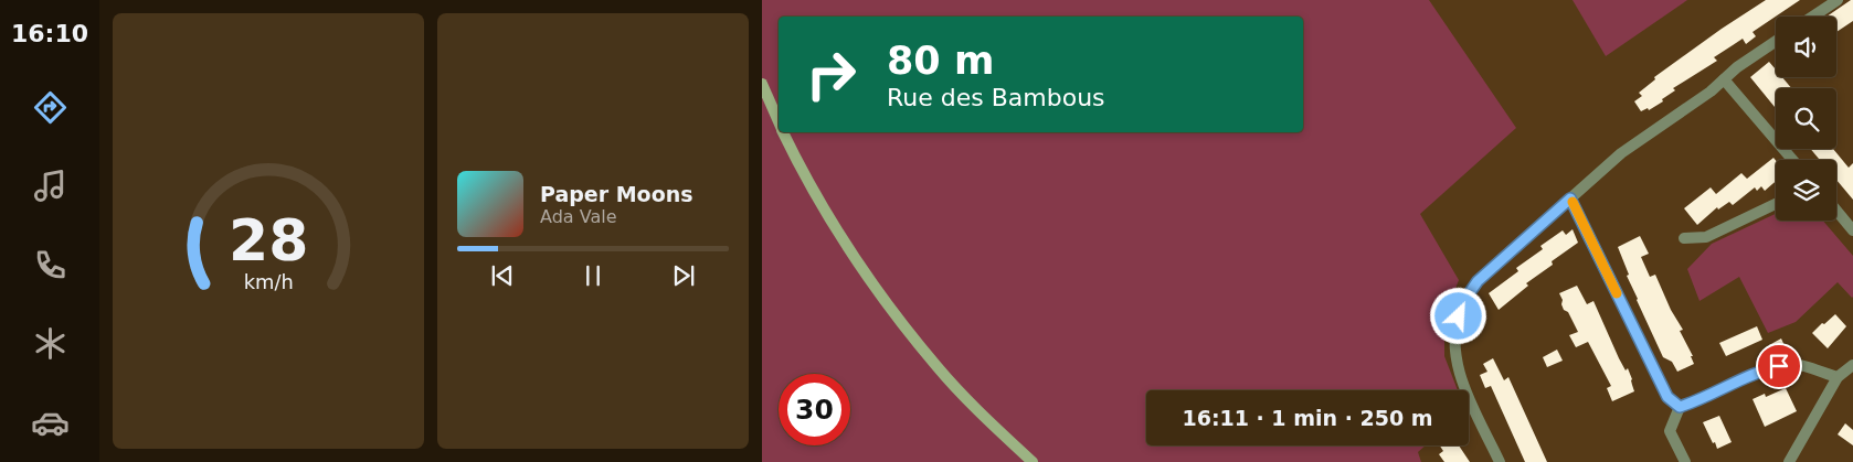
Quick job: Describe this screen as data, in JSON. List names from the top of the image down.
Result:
{
  "page": {
    "tabs": "16:10",
    "turn": ["80 m", "Rue des Bambous"],
    "song": ["Paper Moons", "Ada Vale"],
    "limit": "30",
    "trip": "16:11 · 1 min · 250 m",
    "gauge": ["28", "km/h"]
  }
}
